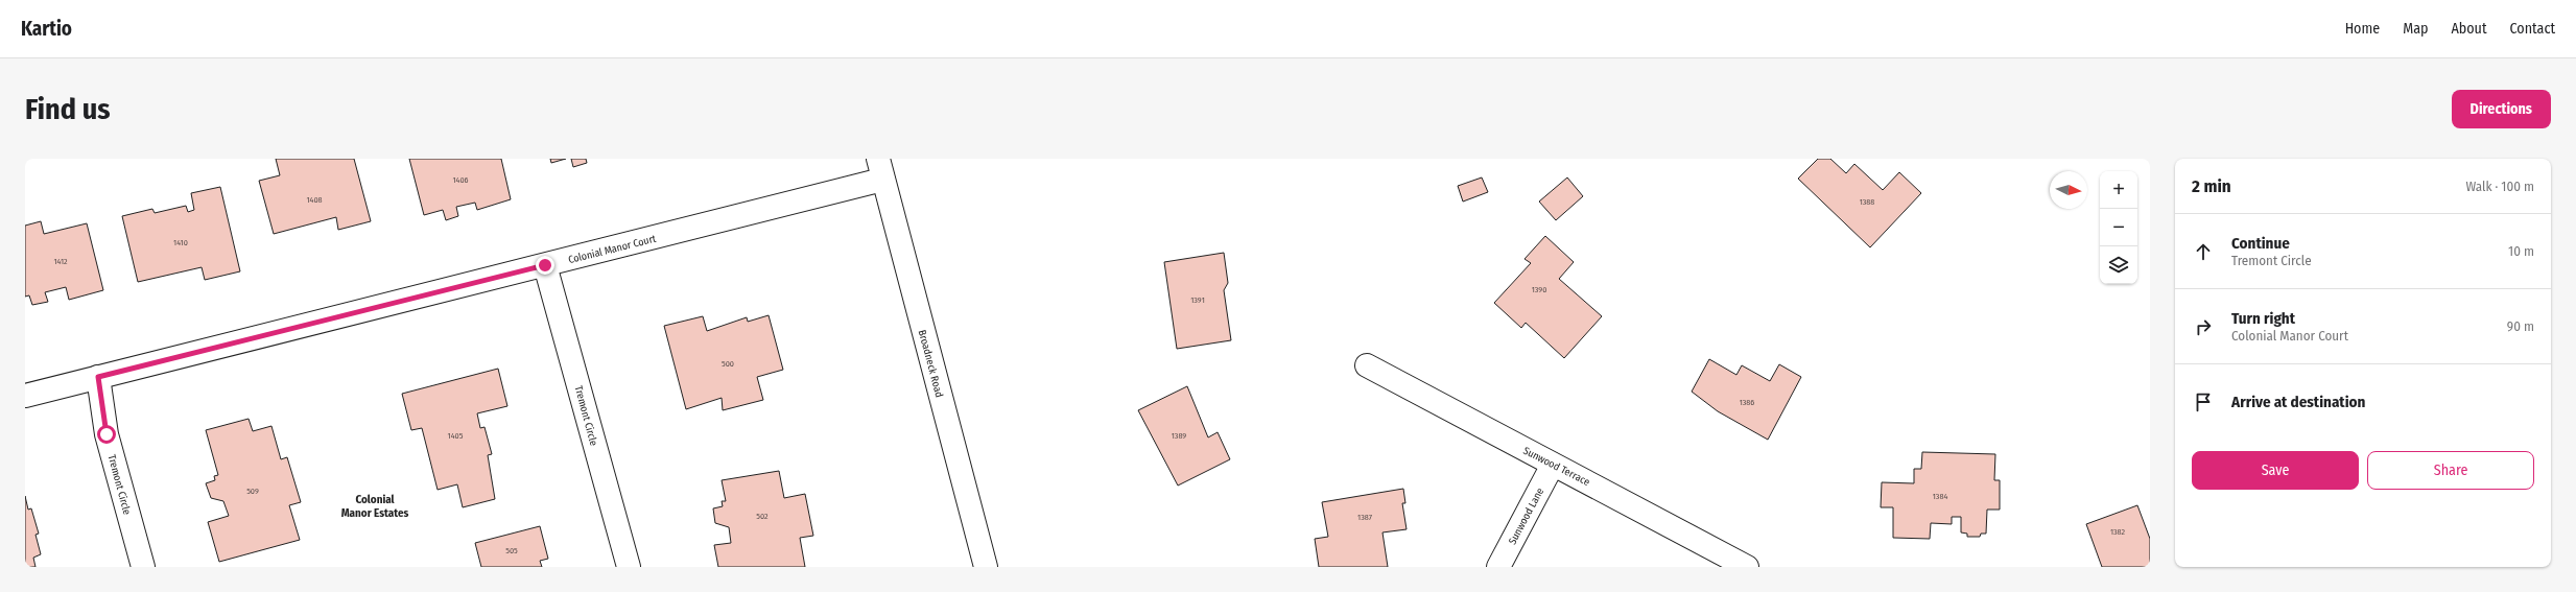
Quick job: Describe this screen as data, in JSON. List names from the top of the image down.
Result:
{
  "streets": {
    "street": [
      "Colonial Manor Court",
      "Broadneck Road",
      "Tremont Circle",
      "Sunwood Terrace",
      "Sunwood Lane"
    ]
  },
  "crossings": [
    ["Colonial Manor Court", "Broadneck Road"],
    ["Colonial Manor Court", "Tremont Circle"],
    ["Sunwood Terrace", "Sunwood Lane"]
  ],
  "districts": ["Colonial Manor Estates"],
  "house_numbers": [
    "1406",
    "1408",
    "1388",
    "1410",
    "1412",
    "1390",
    "1391",
    "500",
    "1386",
    "1405",
    "1389",
    "509",
    "1384",
    "502",
    "1387",
    "1382",
    "505"
  ],
  "north": "right",
  "page": {
    "header": "Kartio",
    "nav": [
      "Home",
      "Map",
      "About",
      "Contact"
    ],
    "buttons": [
      "Directions",
      ["Save", "Share"]
    ],
    "title": "Find us",
    "heading": ["2 min", "Walk · 100 m"],
    "map_buttons": ["+", "−"],
    "list": [
      ["Continue", "Tremont Circle", "10 m"],
      ["Turn right", "Colonial Manor Court", "90 m"],
      "Arrive at destination"
    ]
  }
}
